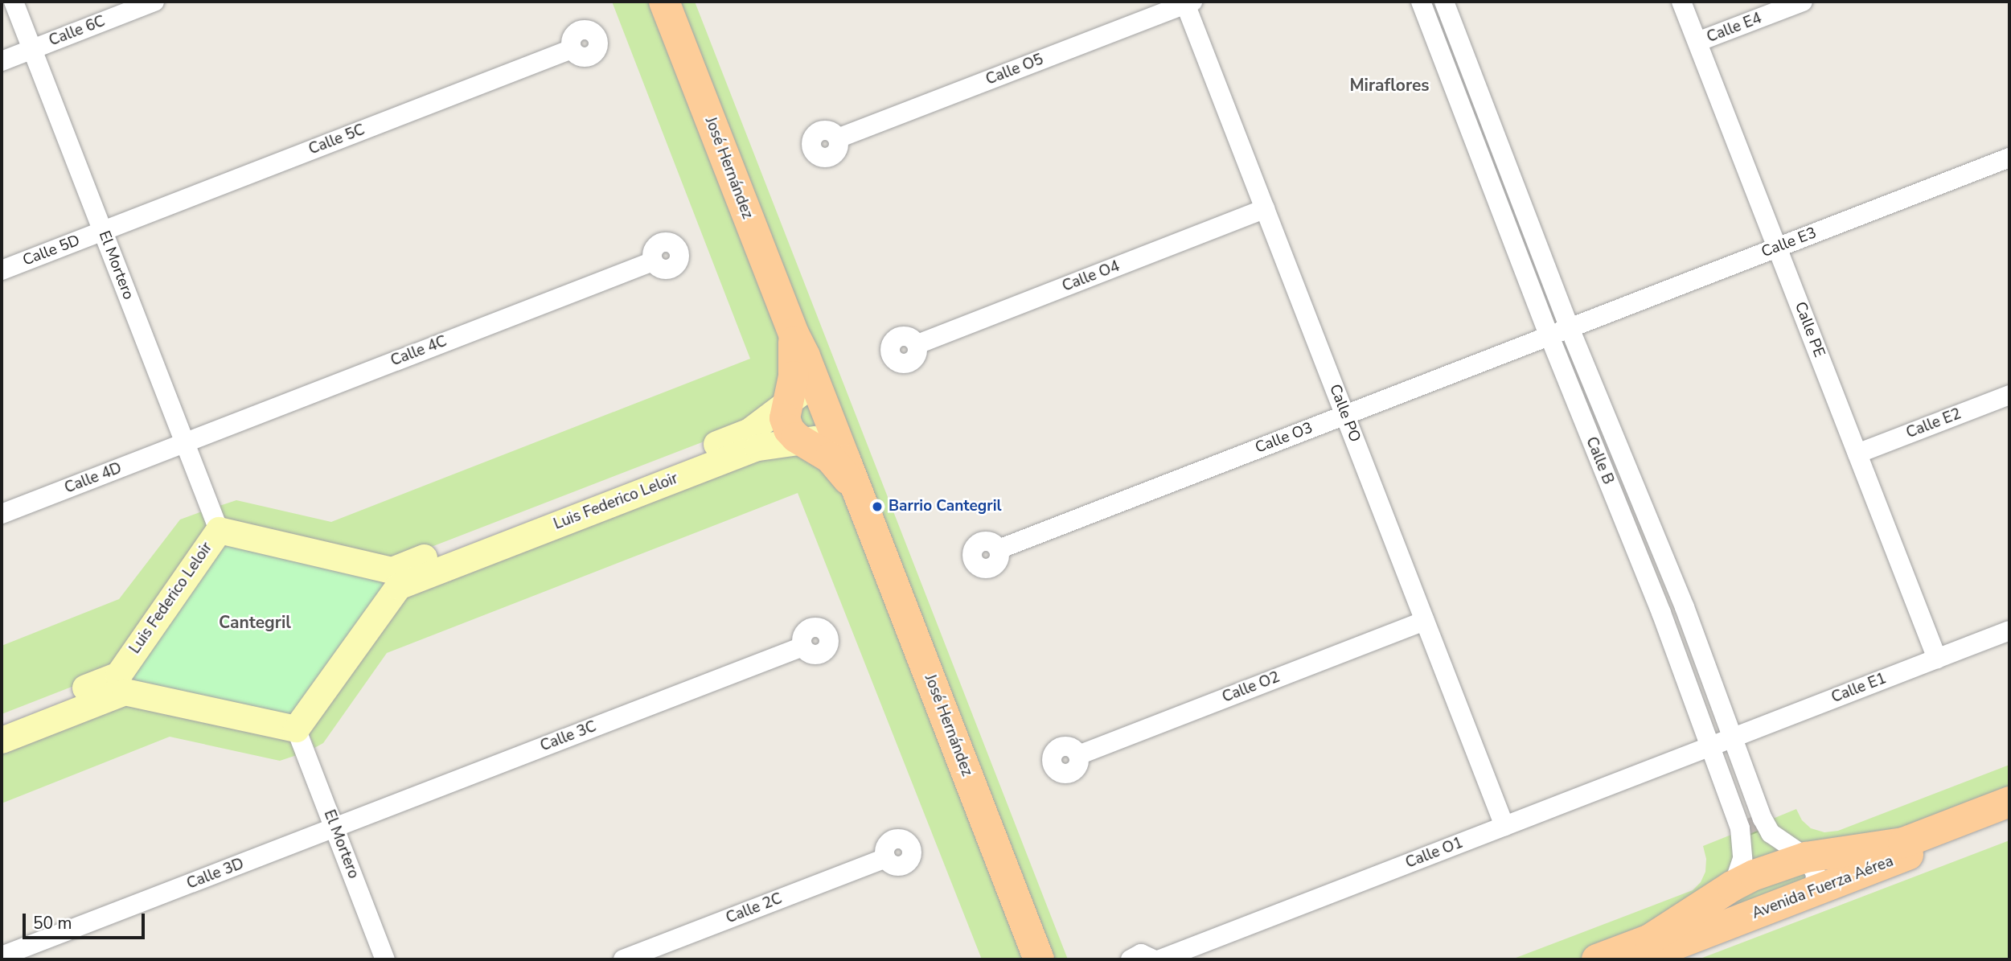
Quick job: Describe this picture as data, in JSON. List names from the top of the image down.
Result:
{
  "streets": {
    "main road": ["José Hernández", "Avenida Fuerza Aérea"],
    "street": [
      "Calle E4",
      "Calle 6C",
      "Calle O5",
      "Calle 5C",
      "Calle E3",
      "Calle 5D",
      "El Mortero",
      "Calle O4",
      "Calle PE",
      "Calle 4C",
      "Calle PO",
      "Calle E2",
      "Calle O3",
      "Calle B",
      "Calle 4D",
      "Luis Federico Leloir",
      "Calle O2",
      "Calle E1",
      "Calle 3C",
      "Calle O1",
      "Calle 3D",
      "Calle 2C"
    ]
  },
  "crossings": [
    ["Calle E4", "Calle PE"],
    ["Calle 6C", "El Mortero"],
    ["Calle O5", "Calle PO"],
    ["Calle 5C", "Calle 5D"],
    ["Calle 5C", "El Mortero"],
    ["José Hernández", "Luis Federico Leloir"],
    ["Calle E3", "Calle PE"],
    ["Calle E3", "Calle O3"],
    ["Calle E3", "Calle B"],
    ["Calle 5D", "El Mortero"],
    ["El Mortero", "Calle 4C"],
    ["El Mortero", "Calle 4D"],
    ["El Mortero", "Luis Federico Leloir"],
    ["El Mortero", "Calle 3C"],
    ["El Mortero", "Calle 3D"],
    ["Calle O4", "Calle PO"],
    ["Calle PE", "Calle E2"],
    ["Calle PE", "Calle E1"],
    ["Calle 4C", "Calle 4D"],
    ["Calle PO", "Calle O3"],
    ["Calle PO", "Calle O2"],
    ["Calle PO", "Calle O1"],
    ["Calle O3", "Calle B"],
    ["Calle B", "Calle E1"],
    ["Calle B", "Calle O1"],
    ["Calle B", "Avenida Fuerza Aérea"],
    ["Calle E1", "Calle O1"],
    ["Calle 3C", "Calle 3D"]
  ],
  "districts": ["Miraflores", "Cantegril"],
  "places": ["Barrio Cantegril"],
  "scale_bar": "50 m"
}
